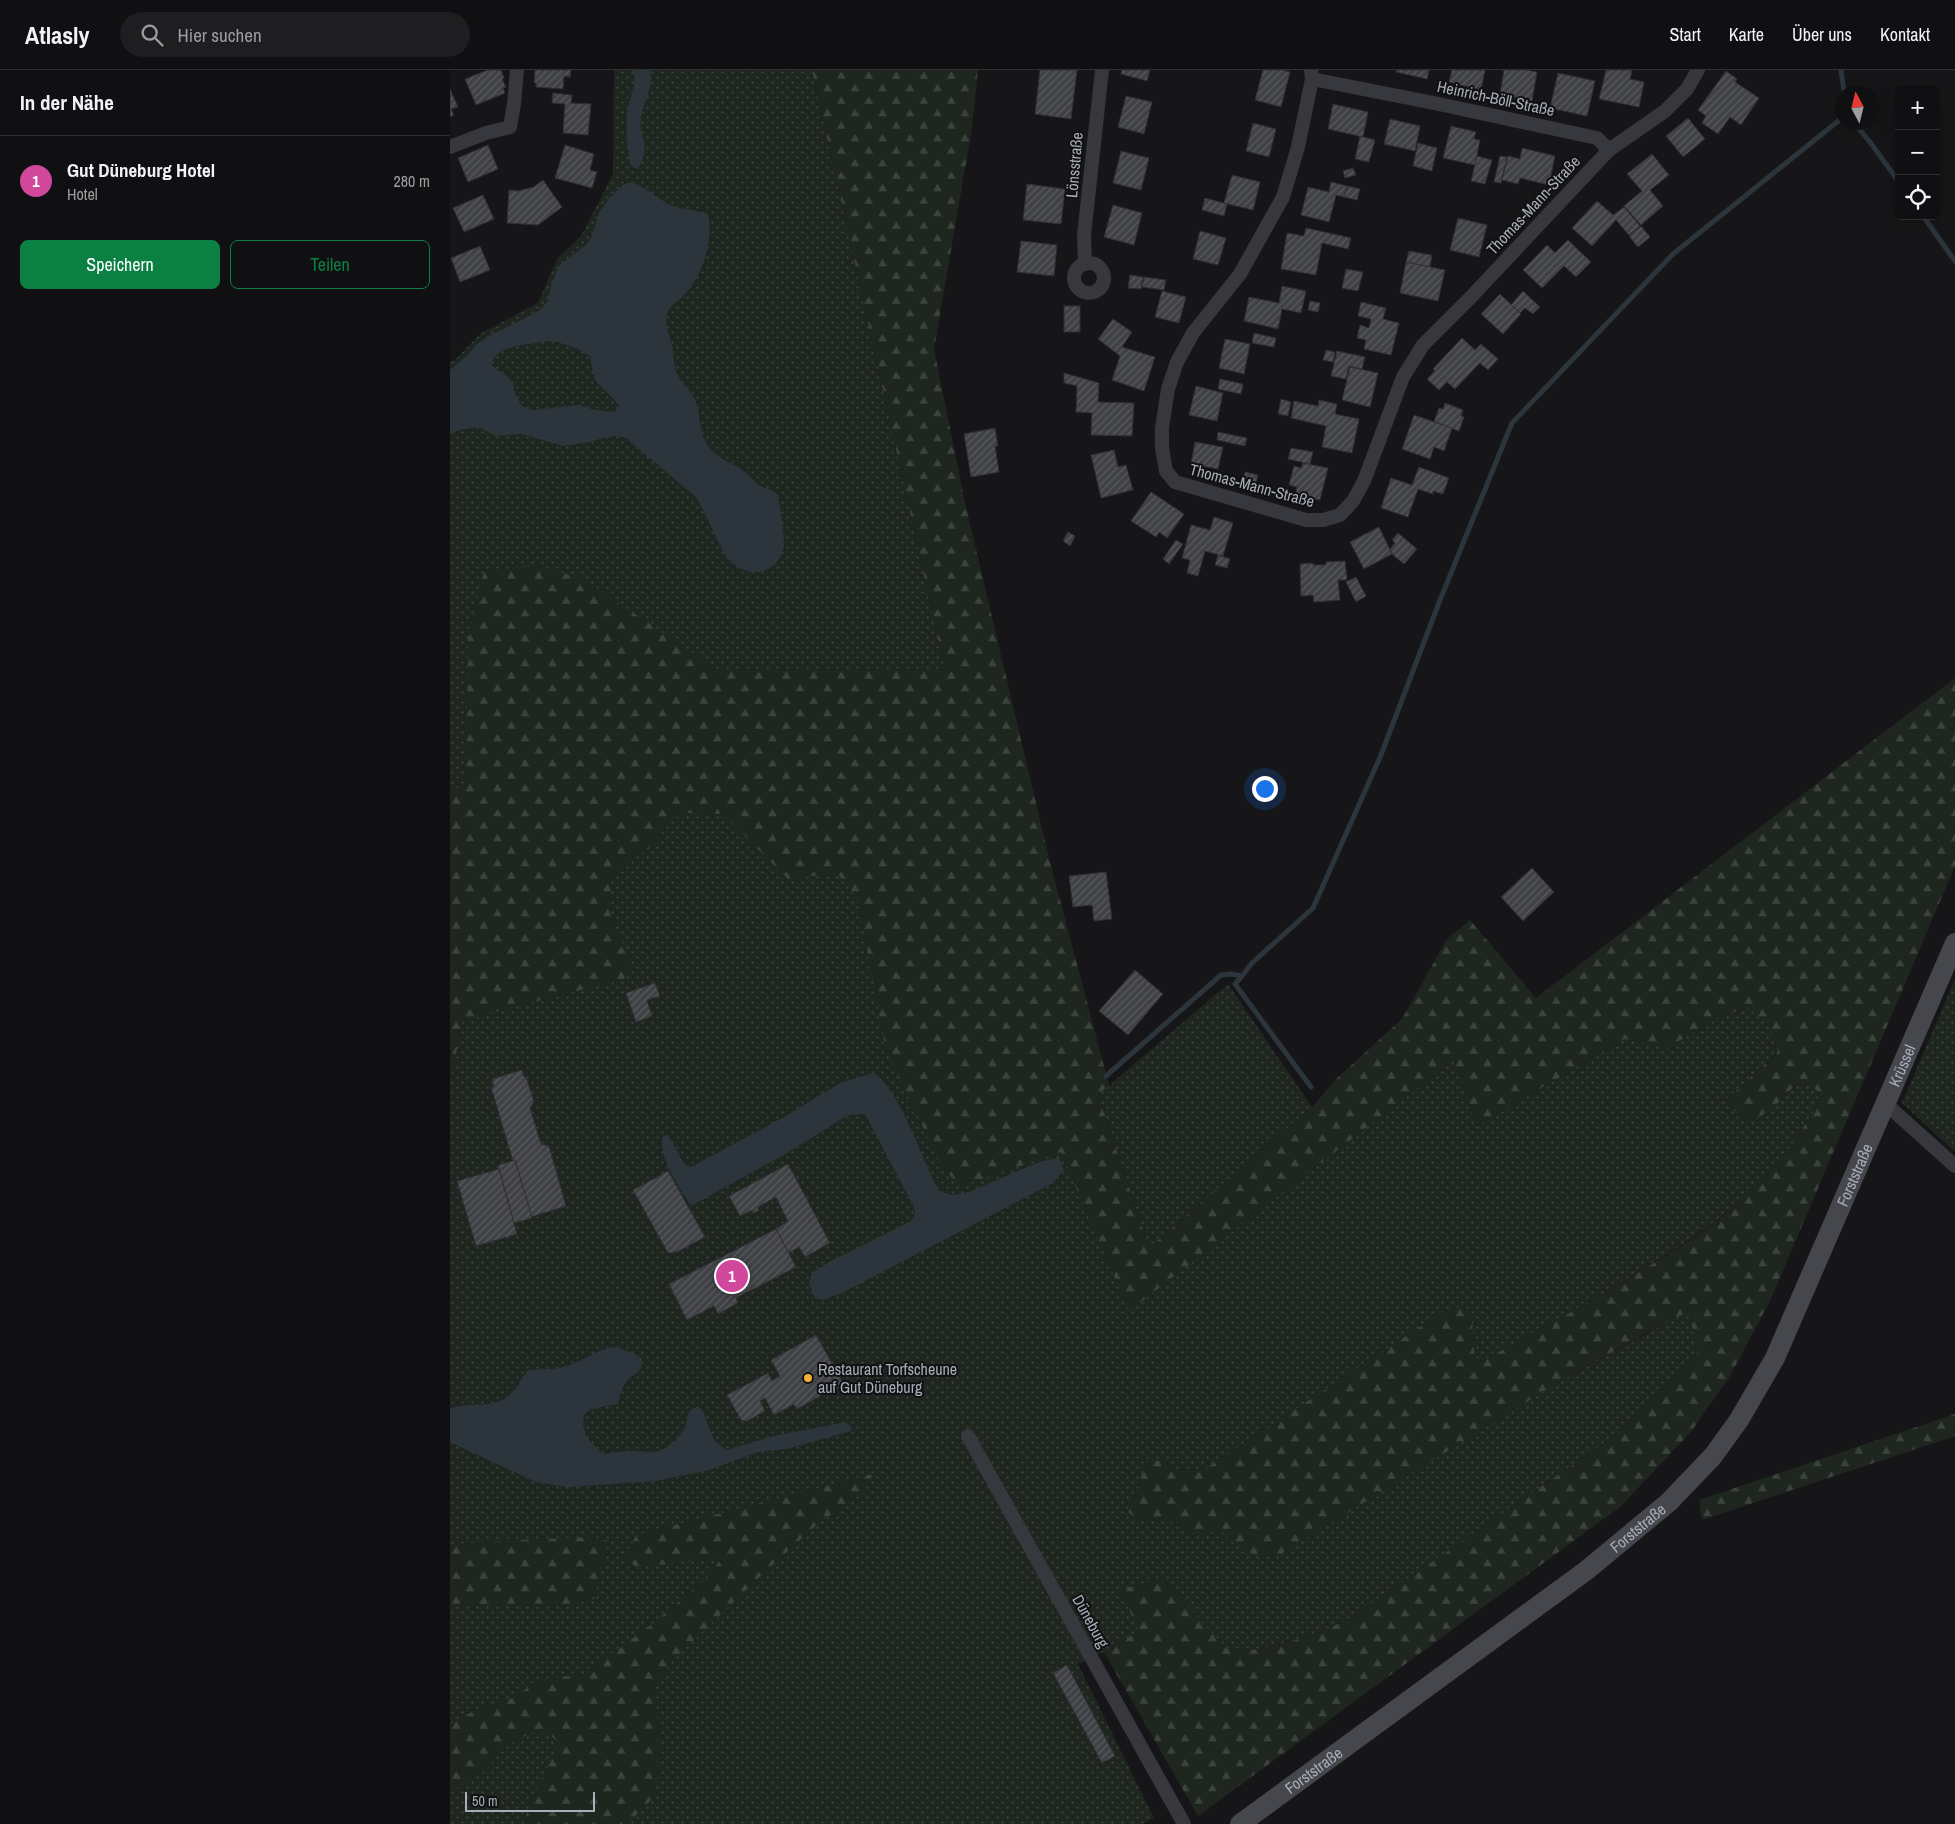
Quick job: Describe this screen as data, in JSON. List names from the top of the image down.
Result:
{
  "streets": {
    "street": [
      "Heinrich-Böll-Straße",
      "Lönsstraße",
      "Thomas-Mann-Straße",
      "Krüssel",
      "Forststraße",
      "Düneburg"
    ]
  },
  "crossings": [
    ["Heinrich-Böll-Straße", "Thomas-Mann-Straße"],
    ["Krüssel", "Forststraße"]
  ],
  "places": ["Restaurant Torfscheune auf Gut Düneburg"],
  "scale_bar": "50 m",
  "north": "top",
  "page": {
    "header": "Atlasly",
    "search": "Hier suchen",
    "nav": [
      "Start",
      "Karte",
      "Über uns",
      "Kontakt"
    ],
    "heading": "In der Nähe",
    "map_buttons": ["+", "−"],
    "list": [
      {
        "mark": "1",
        "name": "Gut Düneburg Hotel",
        "note": "Hotel",
        "value": "280 m"
      }
    ],
    "buttons": ["Speichern", "Teilen"],
    "pins": "1",
    "scale": "50 m"
  }
}
